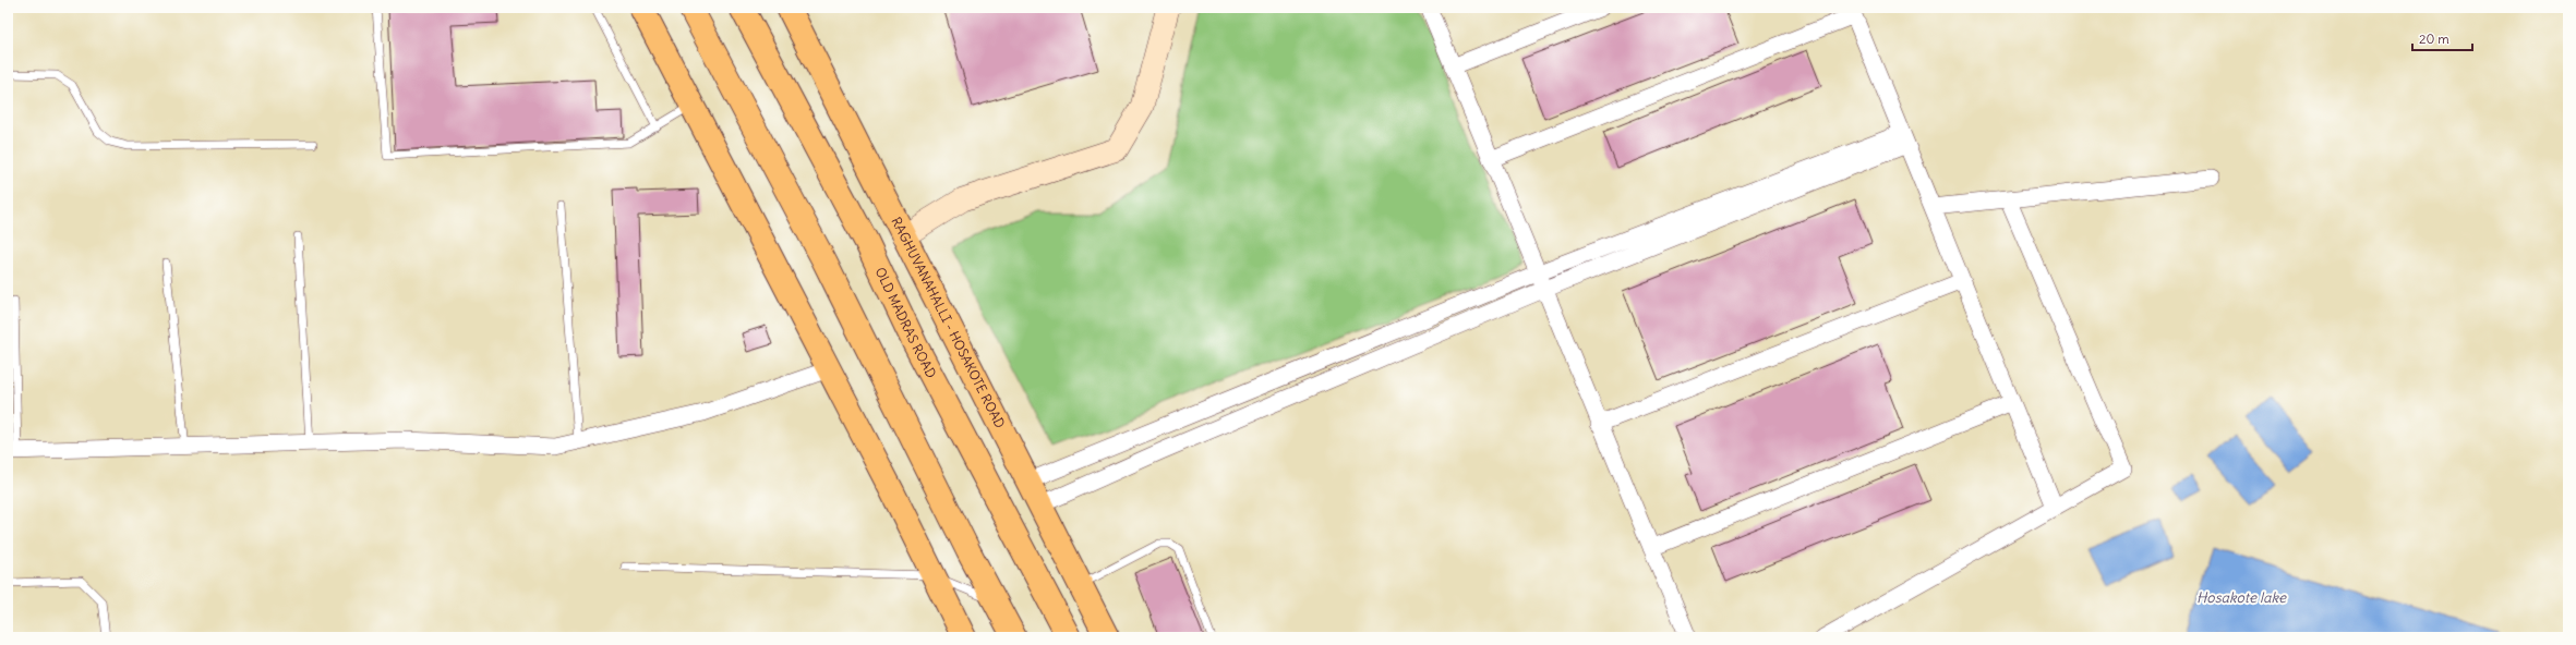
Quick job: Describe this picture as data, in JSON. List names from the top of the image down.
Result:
{
  "streets": {
    "main road": ["OLD MADRAS ROAD", "RAGHUVANAHALLI - HOSAKOTE ROAD"]
  },
  "water": ["Hosakote lake"],
  "scale_bar": "20 m"
}
